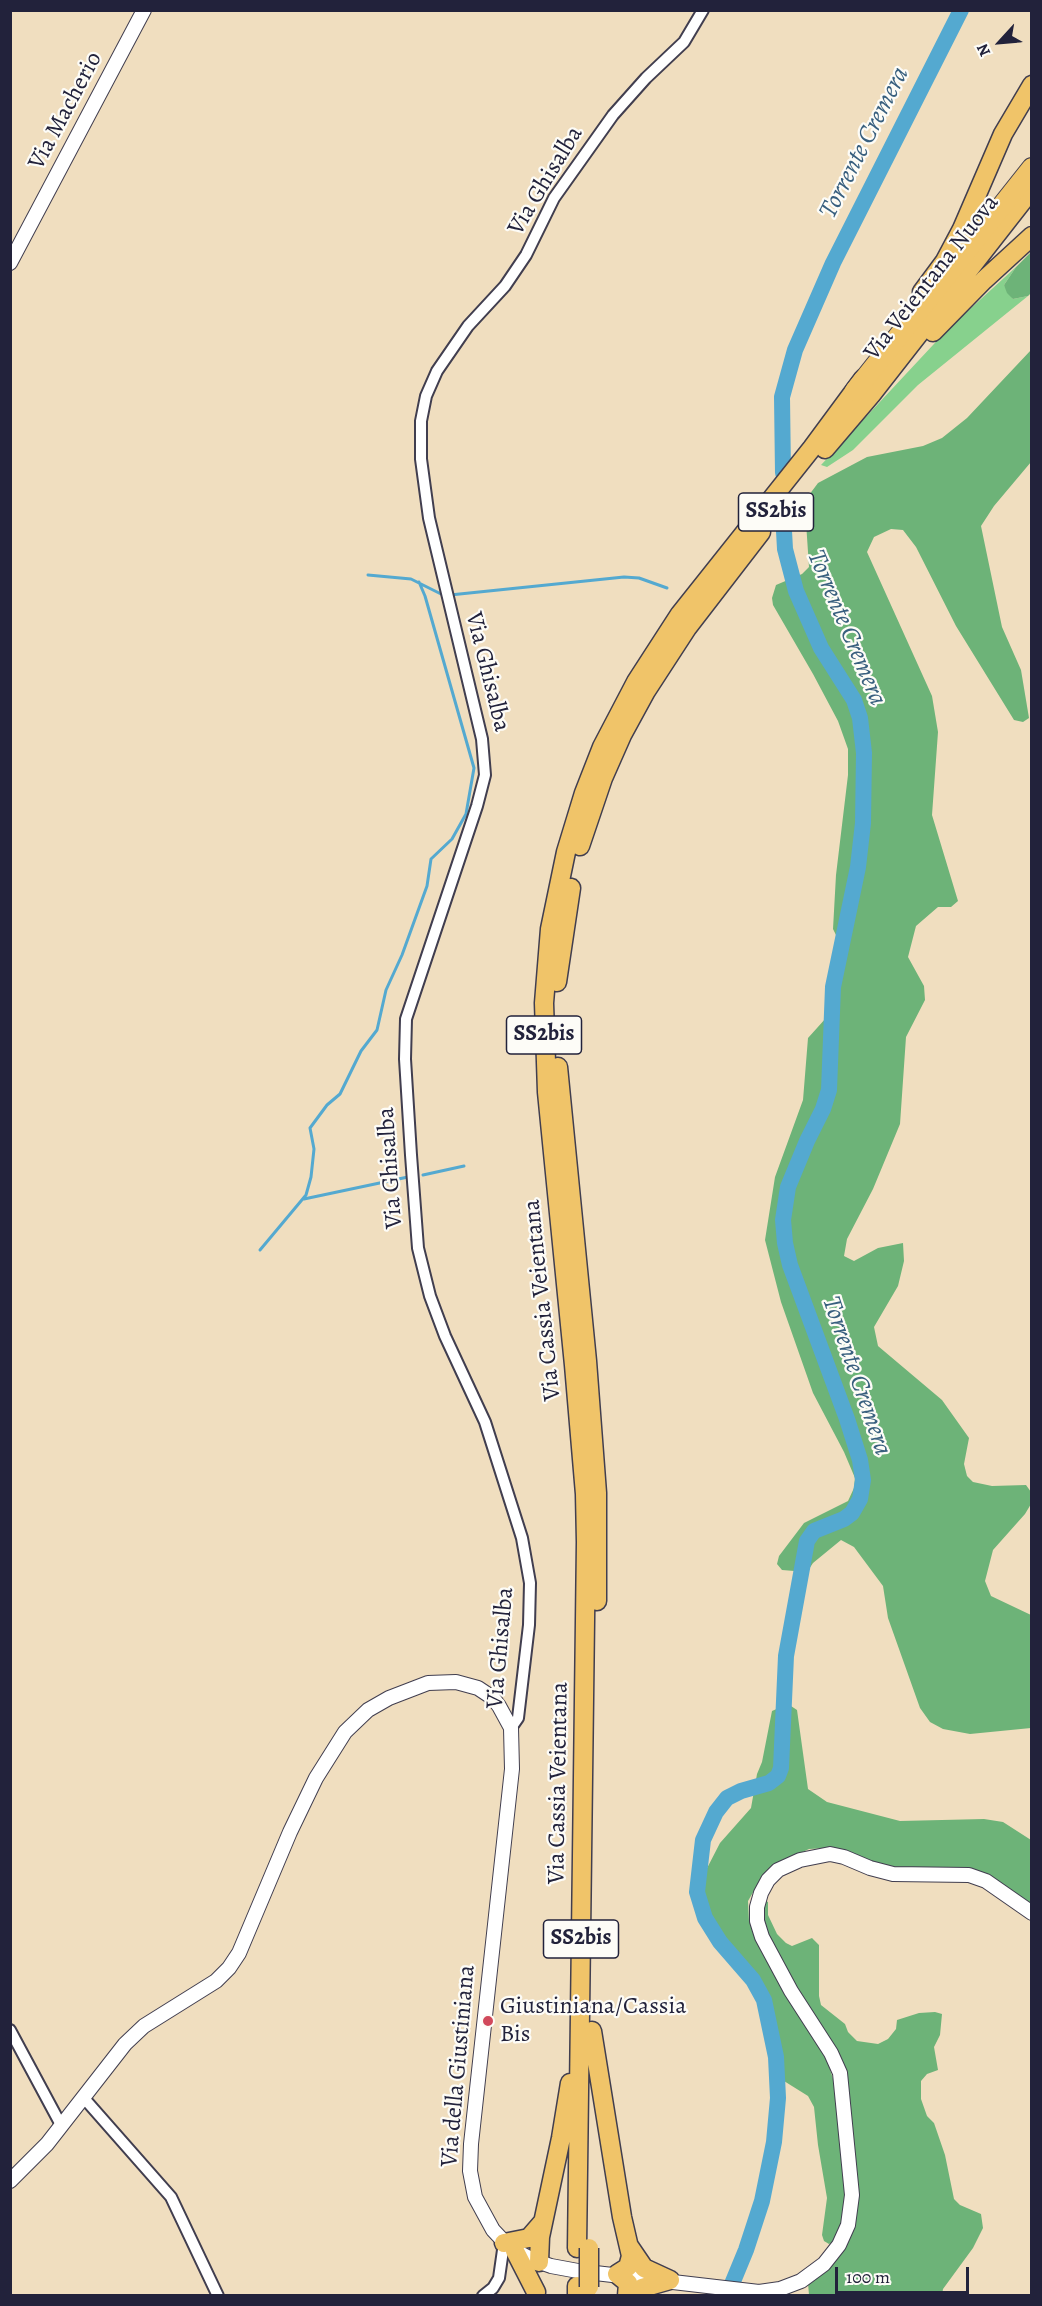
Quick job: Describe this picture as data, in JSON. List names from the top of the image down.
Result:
{
  "streets": {
    "highway": ["Via Veientana Nuova", "SS2bis", "Via Cassia Veientana"],
    "street": ["Via Macherio", "Via Ghisalba", "Via della Giustiniana"]
  },
  "crossings": [
    ["Via Ghisalba", "Via della Giustiniana"],
    ["Via Veientana Nuova", "Via Cassia Veientana"]
  ],
  "water": ["Torrente Cremera"],
  "places": ["Giustiniana/Cassia Bis"],
  "scale_bar": "100 m",
  "north": "bottom left"
}
